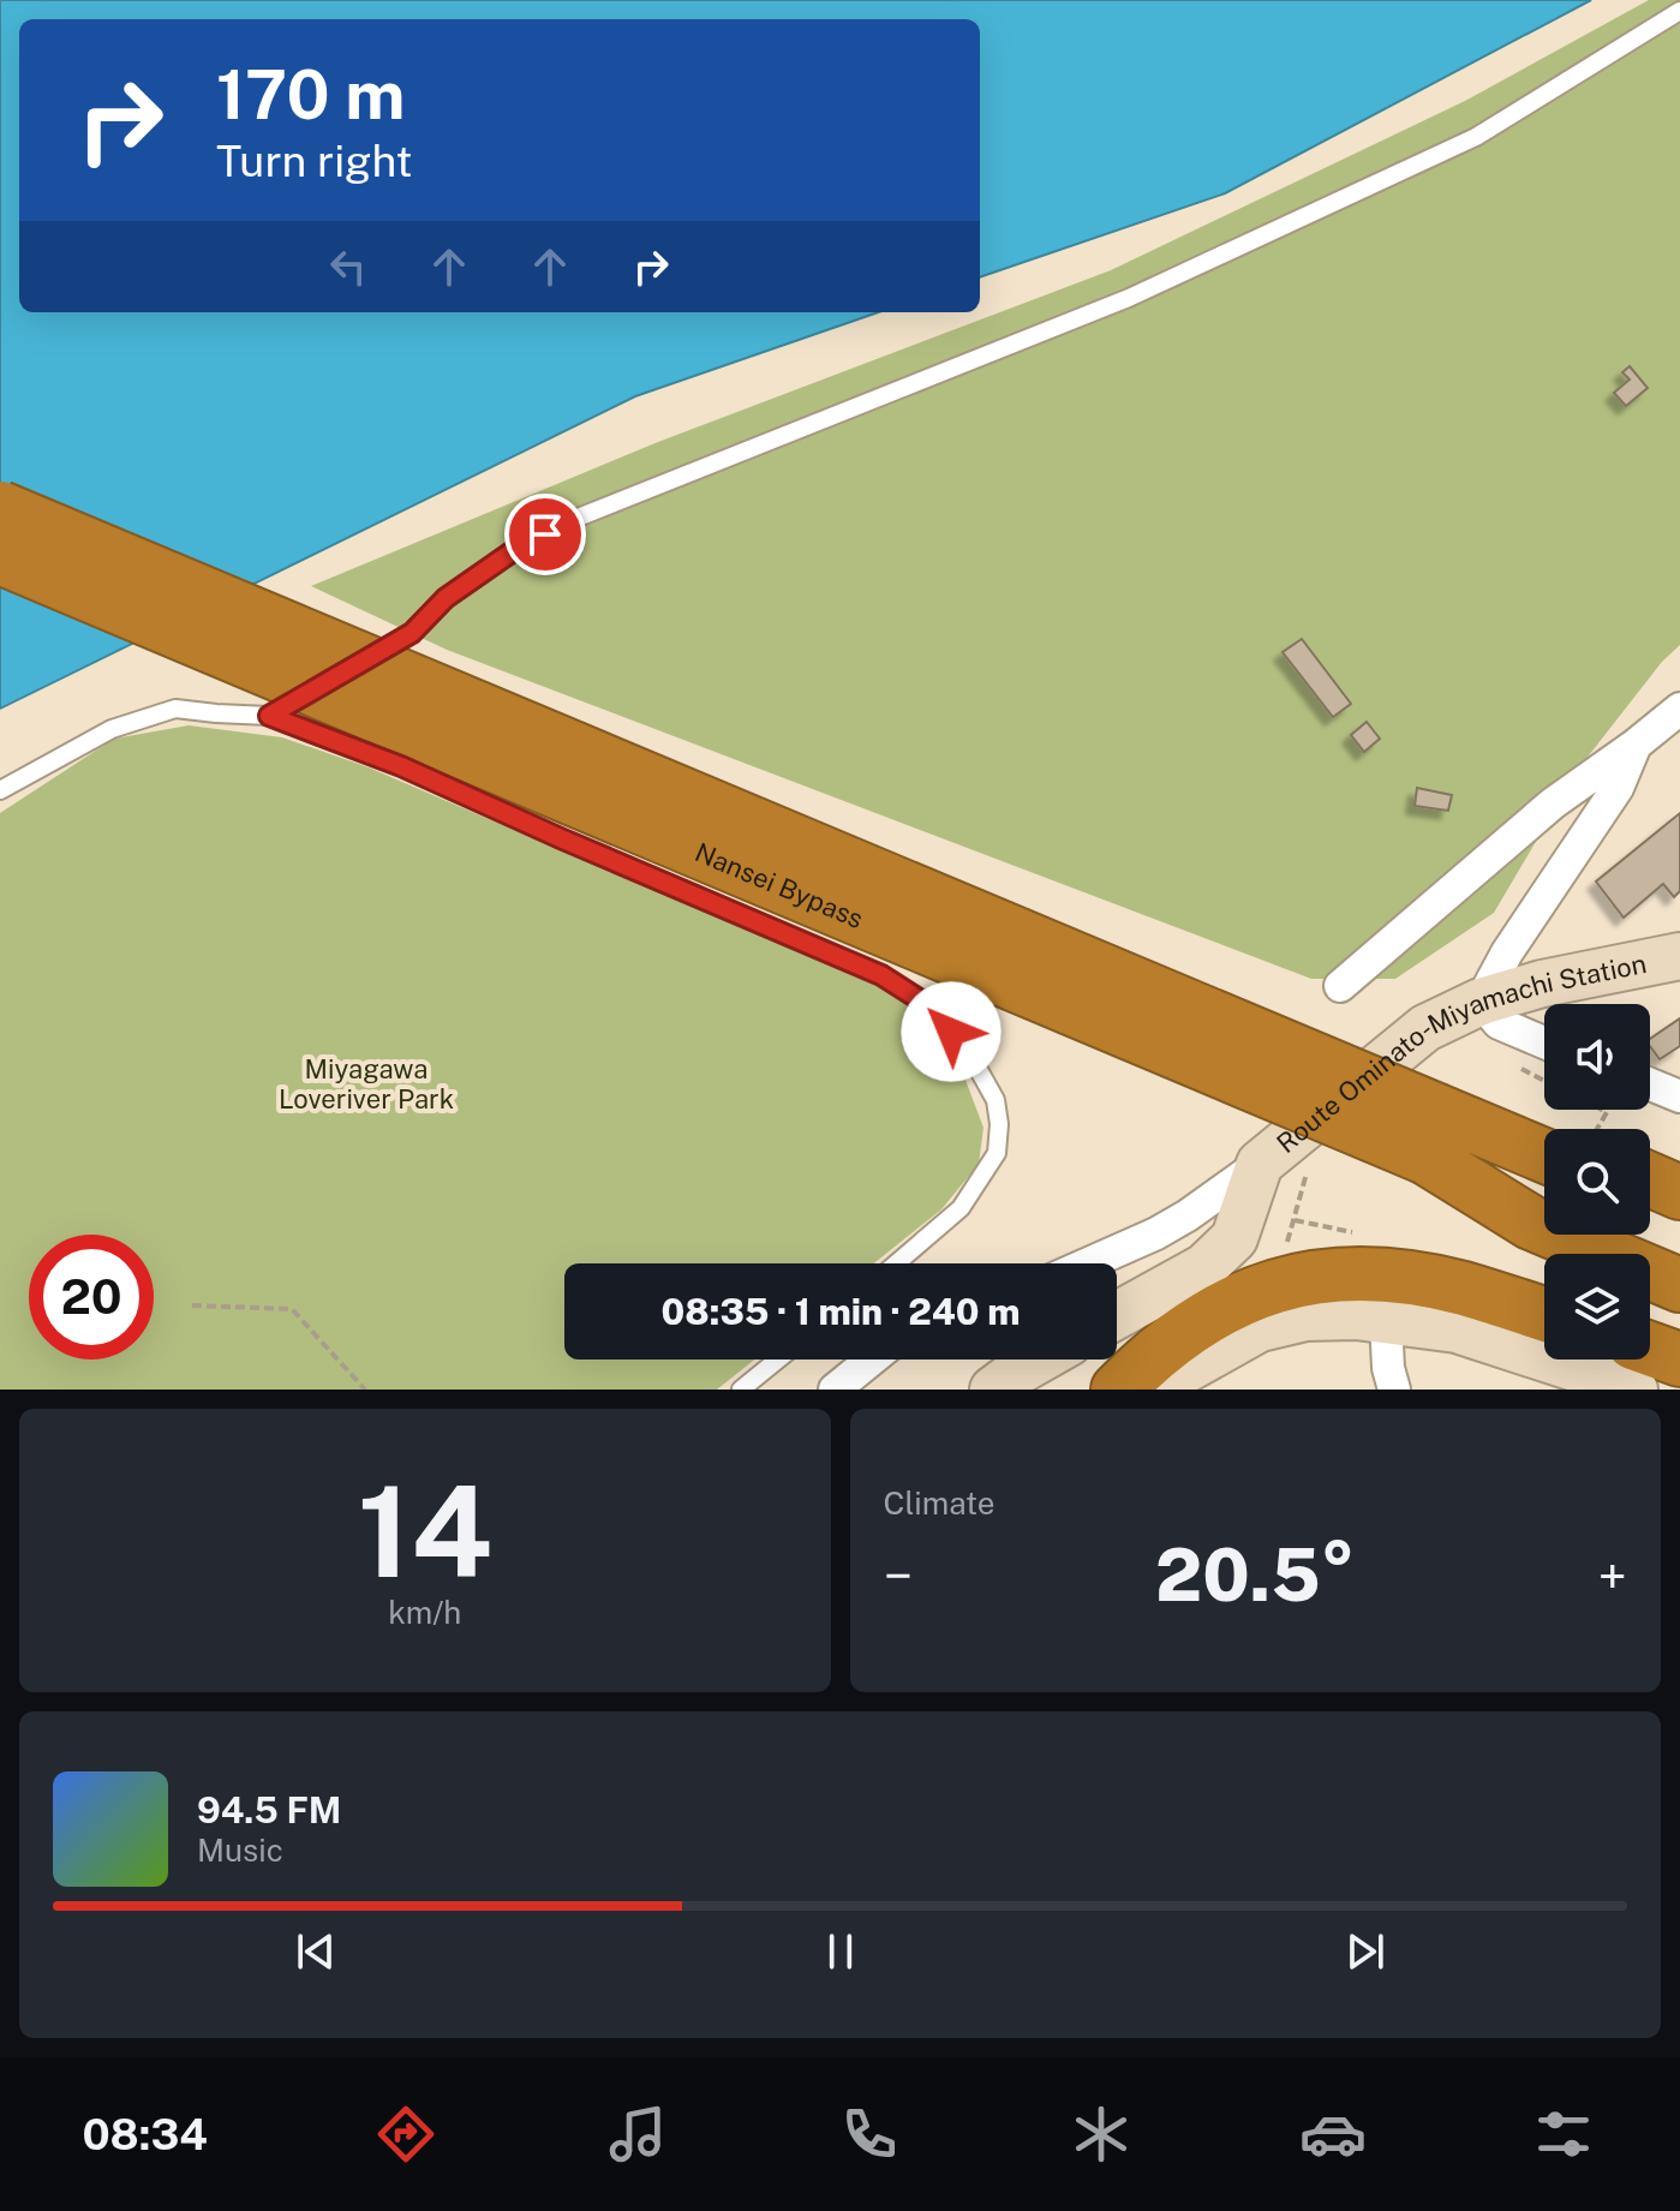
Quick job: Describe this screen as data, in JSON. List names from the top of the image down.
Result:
{
  "streets": {
    "highway": ["Nansei Bypass"],
    "main road": ["Route Ominato-Miyamachi Station"]
  },
  "parks": ["Miyagawa Loveriver Park"],
  "page": {
    "turn": ["170 m", "Turn right"],
    "limit": "20",
    "trip": "08:35 · 1 min · 240 m",
    "tile": [
      ["14", "km/h"],
      "Climate"
    ],
    "heat": ["−", "20.5°", "+"],
    "song": ["94.5 FM", "Music"],
    "tabs": "08:34"
  }
}
